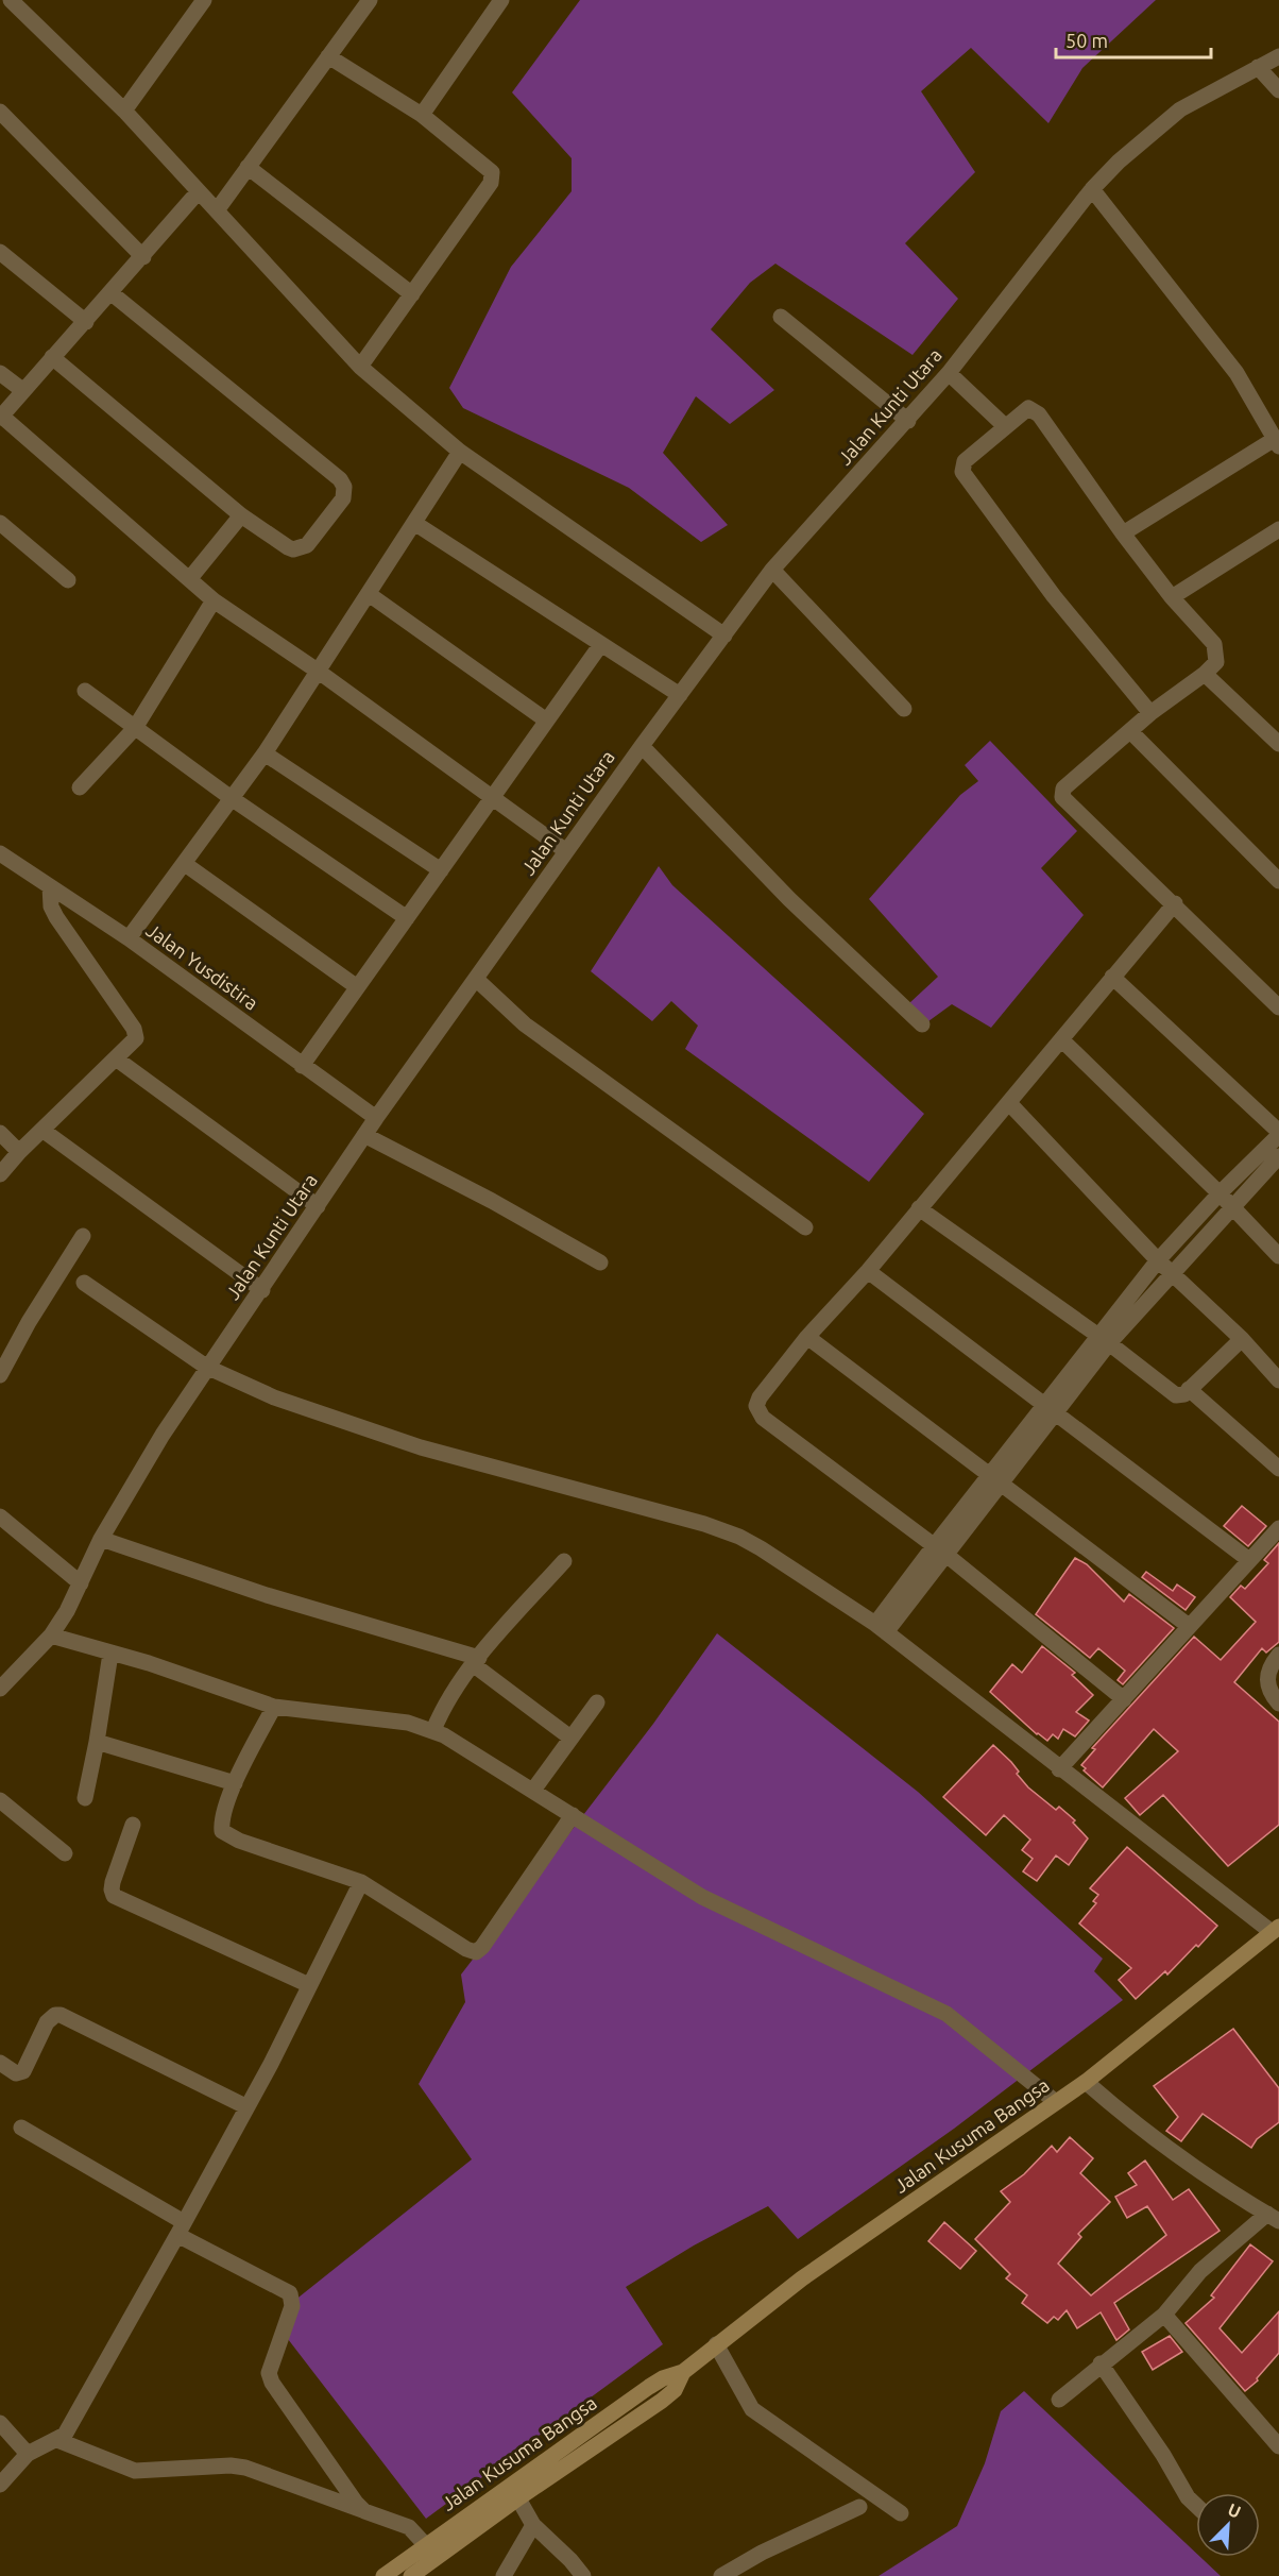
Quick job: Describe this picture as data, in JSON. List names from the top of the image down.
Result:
{
  "streets": {
    "street": ["Jalan Kunti Utara", "Jalan Yusdistira", "Jalan Kusuma Bangsa"]
  },
  "crossings": [
    ["Jalan Kunti Utara", "Jalan Yusdistira"]
  ],
  "scale_bar": "50 m",
  "north": "top right"
}
